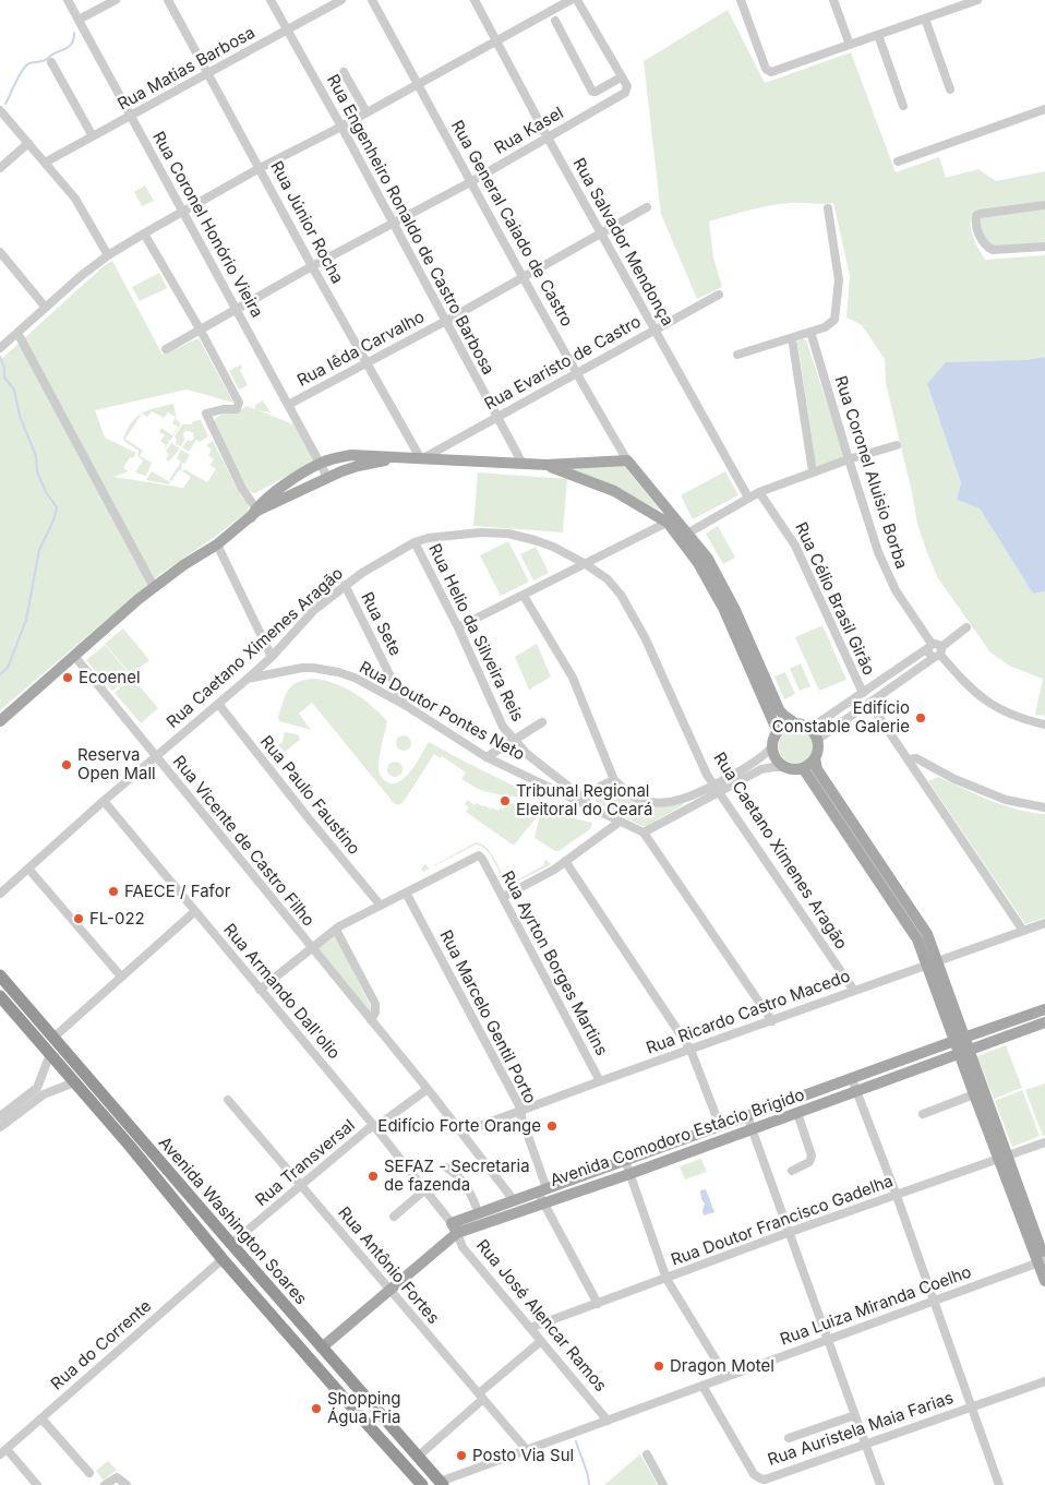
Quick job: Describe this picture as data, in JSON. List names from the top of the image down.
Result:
{
  "streets": {
    "highway": ["Avenida Washington Soares"],
    "main road": ["Avenida Comodoro Estácio Brigido"],
    "street": [
      "Rua Matias Barbosa",
      "Rua Kasel",
      "Rua Júnior Rocha",
      "Rua General Caiado de Castro",
      "Rua Coronel Honório Vieira",
      "Rua Engenheiro Ronaldo de Castro Barbosa",
      "Rua Salvador Mendonça",
      "Rua Iêda Carvalho",
      "Rua Evaristo de Castro",
      "Rua Coronel Aluisio Borba",
      "Rua Célio Brasil Girão",
      "Rua Sete",
      "Rua Helio da Silveira Reis",
      "Rua Caetano Ximenes Aragão",
      "Rua Doutor Pontes Neto",
      "Rua Paulo Faustino",
      "Rua Vicente de Castro Filho",
      "Rua Ayrton Borges Martins",
      "Rua Armando Dall'olio",
      "Rua Ricardo Castro Macedo",
      "Rua Marcelo Gentil Porto",
      "Rua Transversal",
      "Rua Doutor Francisco Gadelha",
      "Rua Antônio Fortes",
      "Rua Luiza Miranda Coelho",
      "Rua José Alencar Ramos",
      "Rua do Corrente",
      "Rua Auristela Maia Farias"
    ]
  },
  "crossings": [
    ["Rua Matias Barbosa", "Rua Júnior Rocha"],
    ["Rua Matias Barbosa", "Rua Coronel Honório Vieira"],
    ["Rua Matias Barbosa", "Rua Engenheiro Ronaldo de Castro Barbosa"],
    ["Rua Kasel", "Rua Júnior Rocha"],
    ["Rua Kasel", "Rua General Caiado de Castro"],
    ["Rua Kasel", "Rua Coronel Honório Vieira"],
    ["Rua Kasel", "Rua Engenheiro Ronaldo de Castro Barbosa"],
    ["Rua Kasel", "Rua Salvador Mendonça"],
    ["Rua Júnior Rocha", "Rua Iêda Carvalho"],
    ["Rua Júnior Rocha", "Rua Evaristo de Castro"],
    ["Rua General Caiado de Castro", "Rua Iêda Carvalho"],
    ["Rua General Caiado de Castro", "Rua Evaristo de Castro"],
    ["Rua Coronel Honório Vieira", "Rua Iêda Carvalho"],
    ["Rua Engenheiro Ronaldo de Castro Barbosa", "Rua Iêda Carvalho"],
    ["Rua Engenheiro Ronaldo de Castro Barbosa", "Rua Evaristo de Castro"],
    ["Rua Salvador Mendonça", "Rua Iêda Carvalho"],
    ["Rua Salvador Mendonça", "Rua Evaristo de Castro"],
    ["Rua Sete", "Rua Caetano Ximenes Aragão"],
    ["Rua Sete", "Rua Doutor Pontes Neto"],
    ["Rua Helio da Silveira Reis", "Rua Caetano Ximenes Aragão"],
    ["Rua Helio da Silveira Reis", "Rua Doutor Pontes Neto"],
    ["Rua Caetano Ximenes Aragão", "Rua Doutor Pontes Neto"],
    ["Rua Caetano Ximenes Aragão", "Rua Paulo Faustino"],
    ["Rua Caetano Ximenes Aragão", "Rua Vicente de Castro Filho"],
    ["Rua Caetano Ximenes Aragão", "Rua Armando Dall'olio"],
    ["Rua Caetano Ximenes Aragão", "Rua Ricardo Castro Macedo"],
    ["Rua Vicente de Castro Filho", "Rua Ricardo Castro Macedo"],
    ["Rua Vicente de Castro Filho", "Avenida Comodoro Estácio Brigido"],
    ["Rua Vicente de Castro Filho", "Rua Transversal"],
    ["Rua Ayrton Borges Martins", "Rua Ricardo Castro Macedo"],
    ["Rua Ayrton Borges Martins", "Rua Marcelo Gentil Porto"],
    ["Rua Armando Dall'olio", "Rua Transversal"],
    ["Rua Armando Dall'olio", "Rua José Alencar Ramos"],
    ["Rua Ricardo Castro Macedo", "Rua Marcelo Gentil Porto"],
    ["Rua Marcelo Gentil Porto", "Avenida Comodoro Estácio Brigido"],
    ["Rua Marcelo Gentil Porto", "Rua Doutor Francisco Gadelha"],
    ["Avenida Comodoro Estácio Brigido", "Avenida Washington Soares"],
    ["Avenida Comodoro Estácio Brigido", "Rua Antônio Fortes"],
    ["Avenida Comodoro Estácio Brigido", "Rua José Alencar Ramos"],
    ["Rua Transversal", "Avenida Washington Soares"],
    ["Rua Transversal", "Rua Antônio Fortes"],
    ["Rua Transversal", "Rua José Alencar Ramos"],
    ["Avenida Washington Soares", "Rua Luiza Miranda Coelho"],
    ["Avenida Washington Soares", "Rua do Corrente"],
    ["Rua Doutor Francisco Gadelha", "Rua José Alencar Ramos"],
    ["Rua Antônio Fortes", "Rua Luiza Miranda Coelho"],
    ["Rua Luiza Miranda Coelho", "Rua José Alencar Ramos"],
    ["Rua Luiza Miranda Coelho", "Rua Auristela Maia Farias"]
  ],
  "places": [
    "Ecoenel",
    "Edifício Constable Galerie",
    "Reserva Open Mall",
    "Tribunal Regional Eleitoral do Ceará",
    "FAECE / Fafor",
    "FL-022",
    "Edifício Forte Orange",
    "SEFAZ - Secretaria de fazenda",
    "Dragon Motel",
    "Shopping Água Fria",
    "Posto Via Sul"
  ]
}
